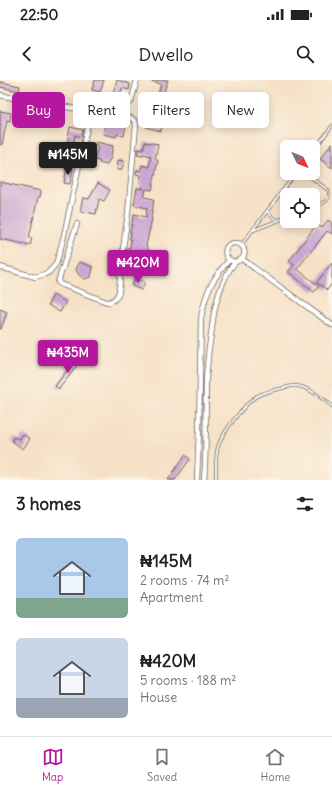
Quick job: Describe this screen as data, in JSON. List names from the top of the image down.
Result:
{
  "north": "bottom right",
  "page": {
    "status": "22:50",
    "header": "Dwello",
    "chip": [
      "Buy",
      "Rent",
      "Filters",
      "New"
    ],
    "price": ["₦145M", "₦420M", "₦435M"],
    "heading": "3 homes",
    "list": [
      {
        "name": "₦145M",
        "note": "2 rooms · 74 m² · Apartment"
      },
      {
        "name": "₦420M",
        "note": "5 rooms · 188 m² · House"
      }
    ],
    "tabs": ["Map", "Saved", "Home"]
  }
}
